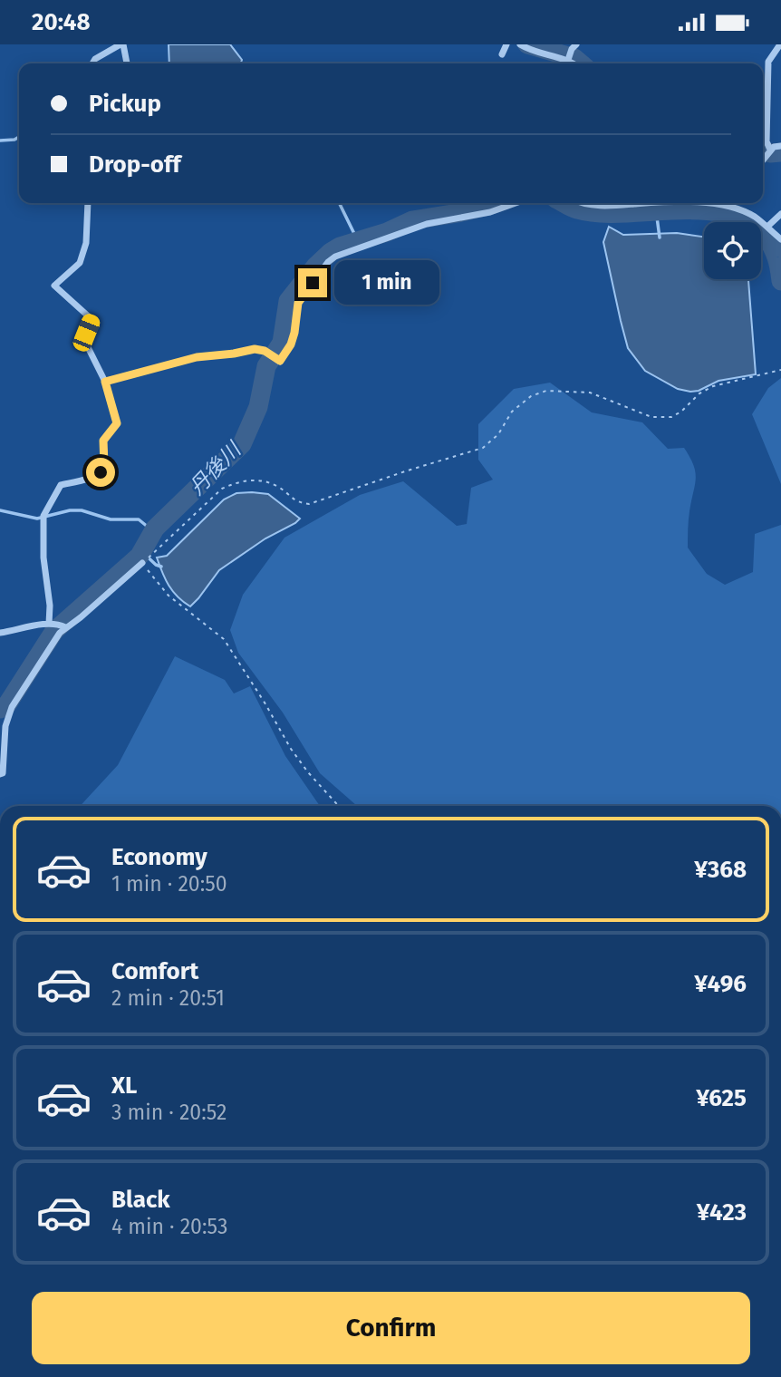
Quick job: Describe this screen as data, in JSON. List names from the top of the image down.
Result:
{
  "water": ["丹後川"],
  "page": {
    "status": "20:48",
    "banner": ["Pickup", "Drop-off"],
    "bubble": "1 min",
    "list": [
      {
        "name": "Economy",
        "note": "1 min · 20:50",
        "value": "¥368"
      },
      {
        "name": "Comfort",
        "note": "2 min · 20:51",
        "value": "¥496"
      },
      {
        "name": "XL",
        "note": "3 min · 20:52",
        "value": "¥625"
      },
      {
        "name": "Black",
        "note": "4 min · 20:53",
        "value": "¥423"
      }
    ],
    "buttons": "Confirm"
  }
}
